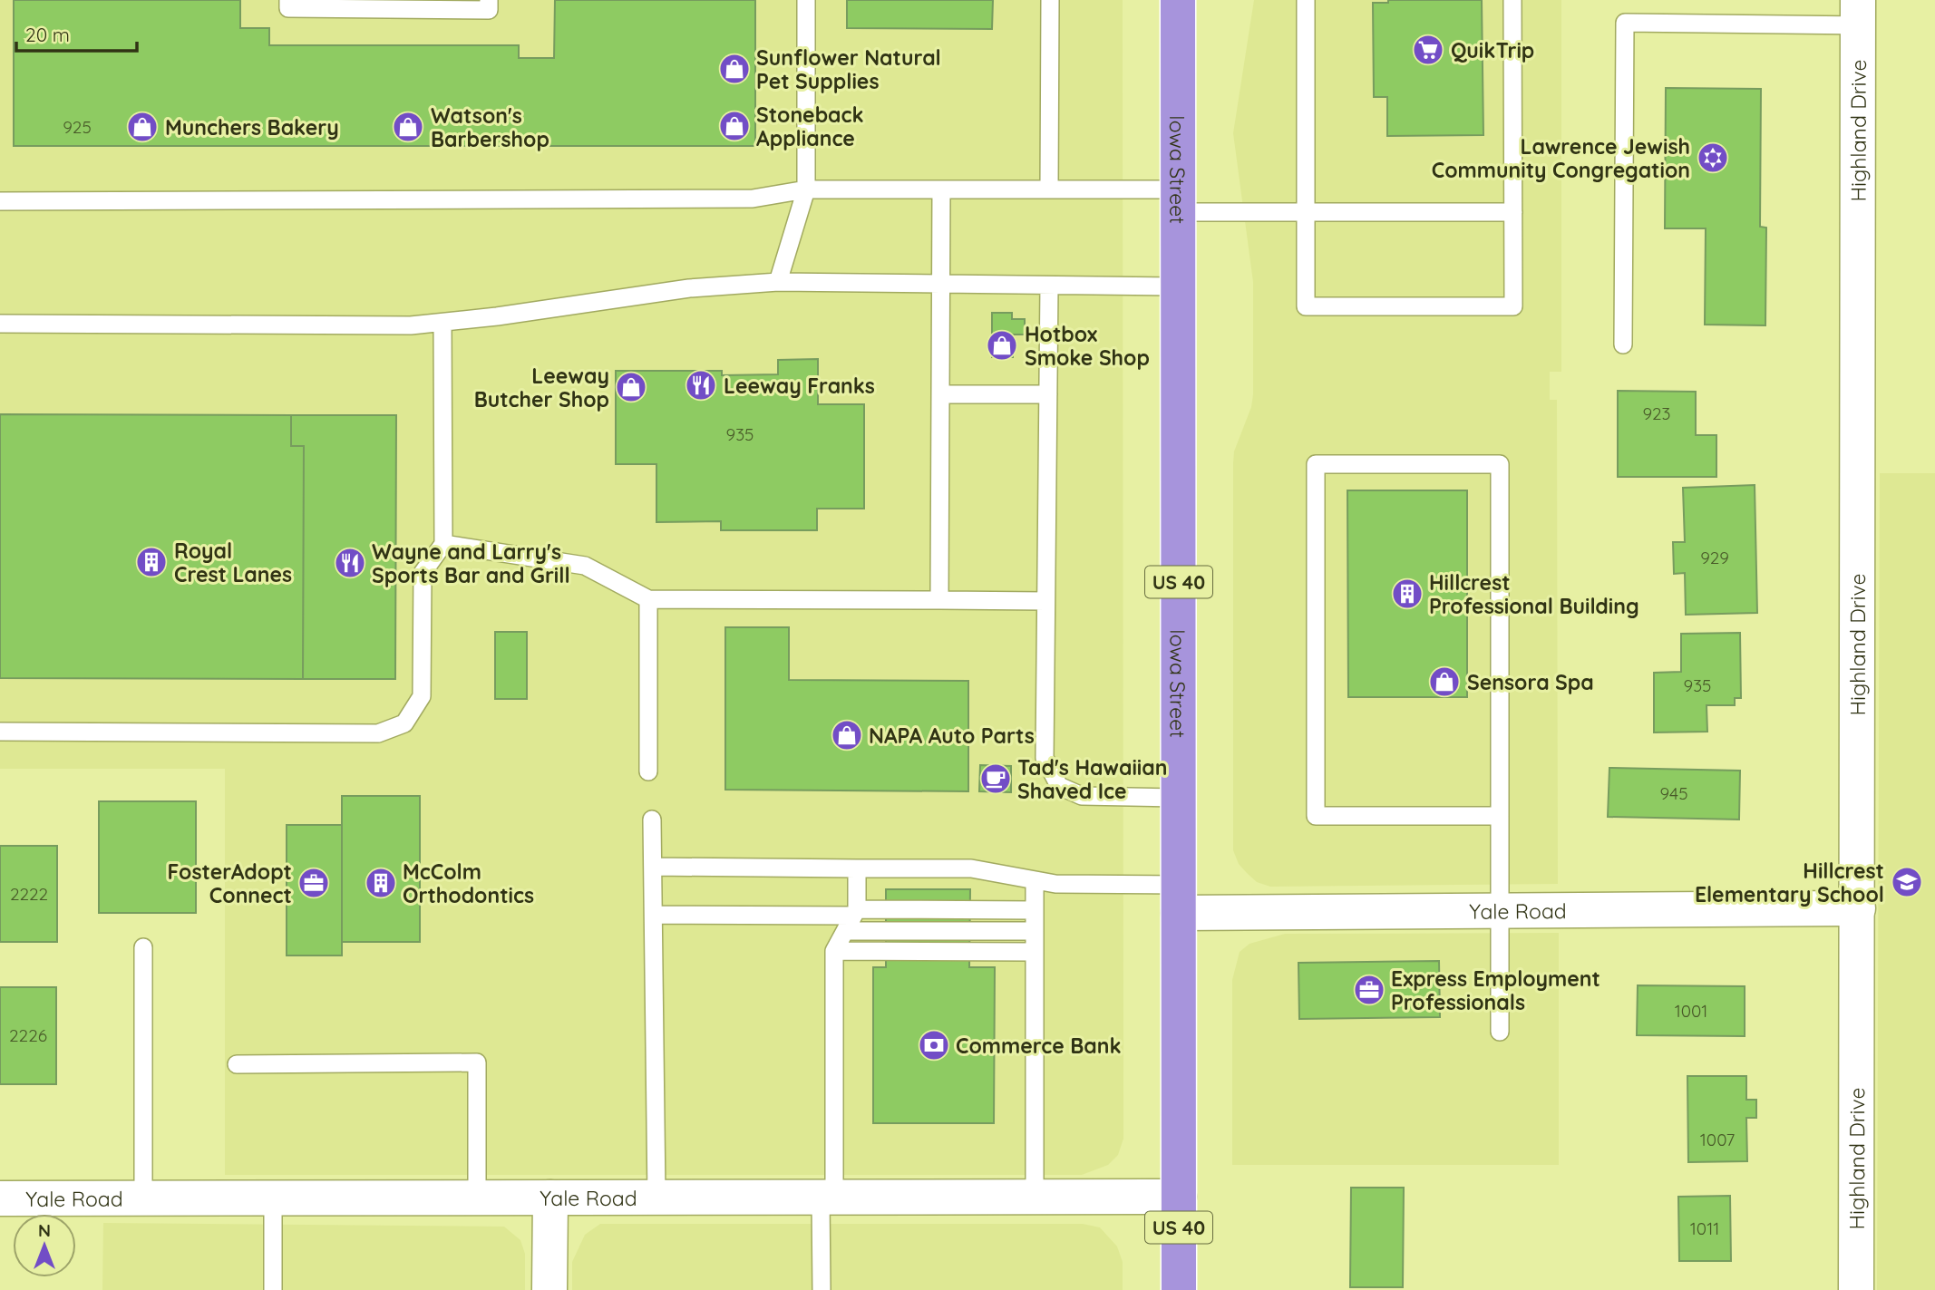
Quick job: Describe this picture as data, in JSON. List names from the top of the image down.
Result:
{
  "streets": {
    "highway": ["Iowa Street", "US 40"],
    "street": ["Highland Drive", "Yale Road"]
  },
  "crossings": [
    ["Highland Drive", "Yale Road"],
    ["Iowa Street", "Yale Road"]
  ],
  "places": {
    "supermarket": ["QuikTrip"],
    "shop": [
      "Sunflower Natural Pet Supplies",
      "Stoneback Appliance",
      "Munchers Bakery",
      "Watson's Barbershop",
      "Hotbox Smoke Shop",
      "Leeway Butcher Shop",
      "Sensora Spa",
      "NAPA Auto Parts"
    ],
    "synagogue": ["Lawrence Jewish Community Congregation"],
    "restaurant": ["Leeway Franks", "Wayne and Larry's Sports Bar and Grill"],
    "building": ["Royal Crest Lanes", "Hillcrest Professional Building", "McColm Orthodontics"],
    "cafe": ["Tad's Hawaiian Shaved Ice"],
    "school or university": ["Hillcrest Elementary School"],
    "office": ["FosterAdopt Connect", "Express Employment Professionals"],
    "bank": ["Commerce Bank"]
  },
  "house_numbers": [
    "925",
    "923",
    "935",
    "929",
    "935",
    "945",
    "2222",
    "1001",
    "2226",
    "1007",
    "1011"
  ],
  "scale_bar": "20 m",
  "north": "top"
}
